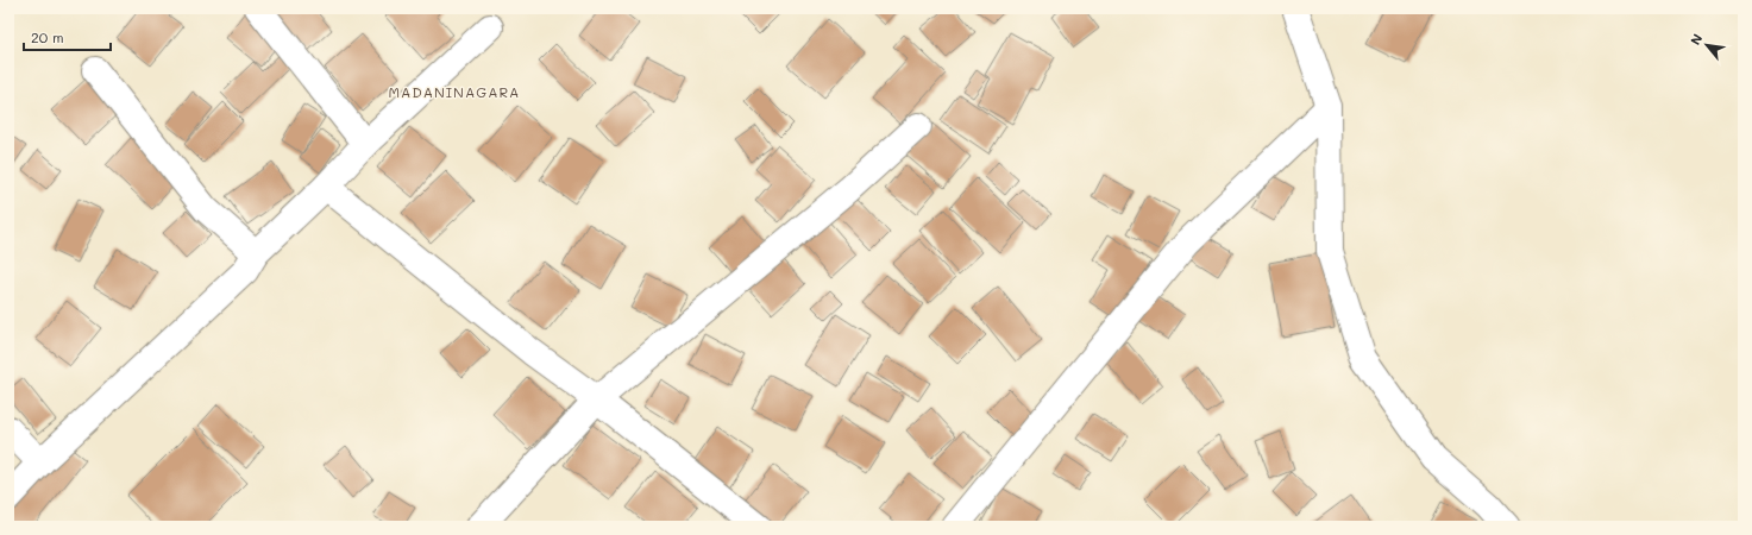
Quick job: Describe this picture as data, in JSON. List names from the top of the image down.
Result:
{
  "districts": ["MADANINAGARA"],
  "scale_bar": "20 m",
  "north": "top left"
}
